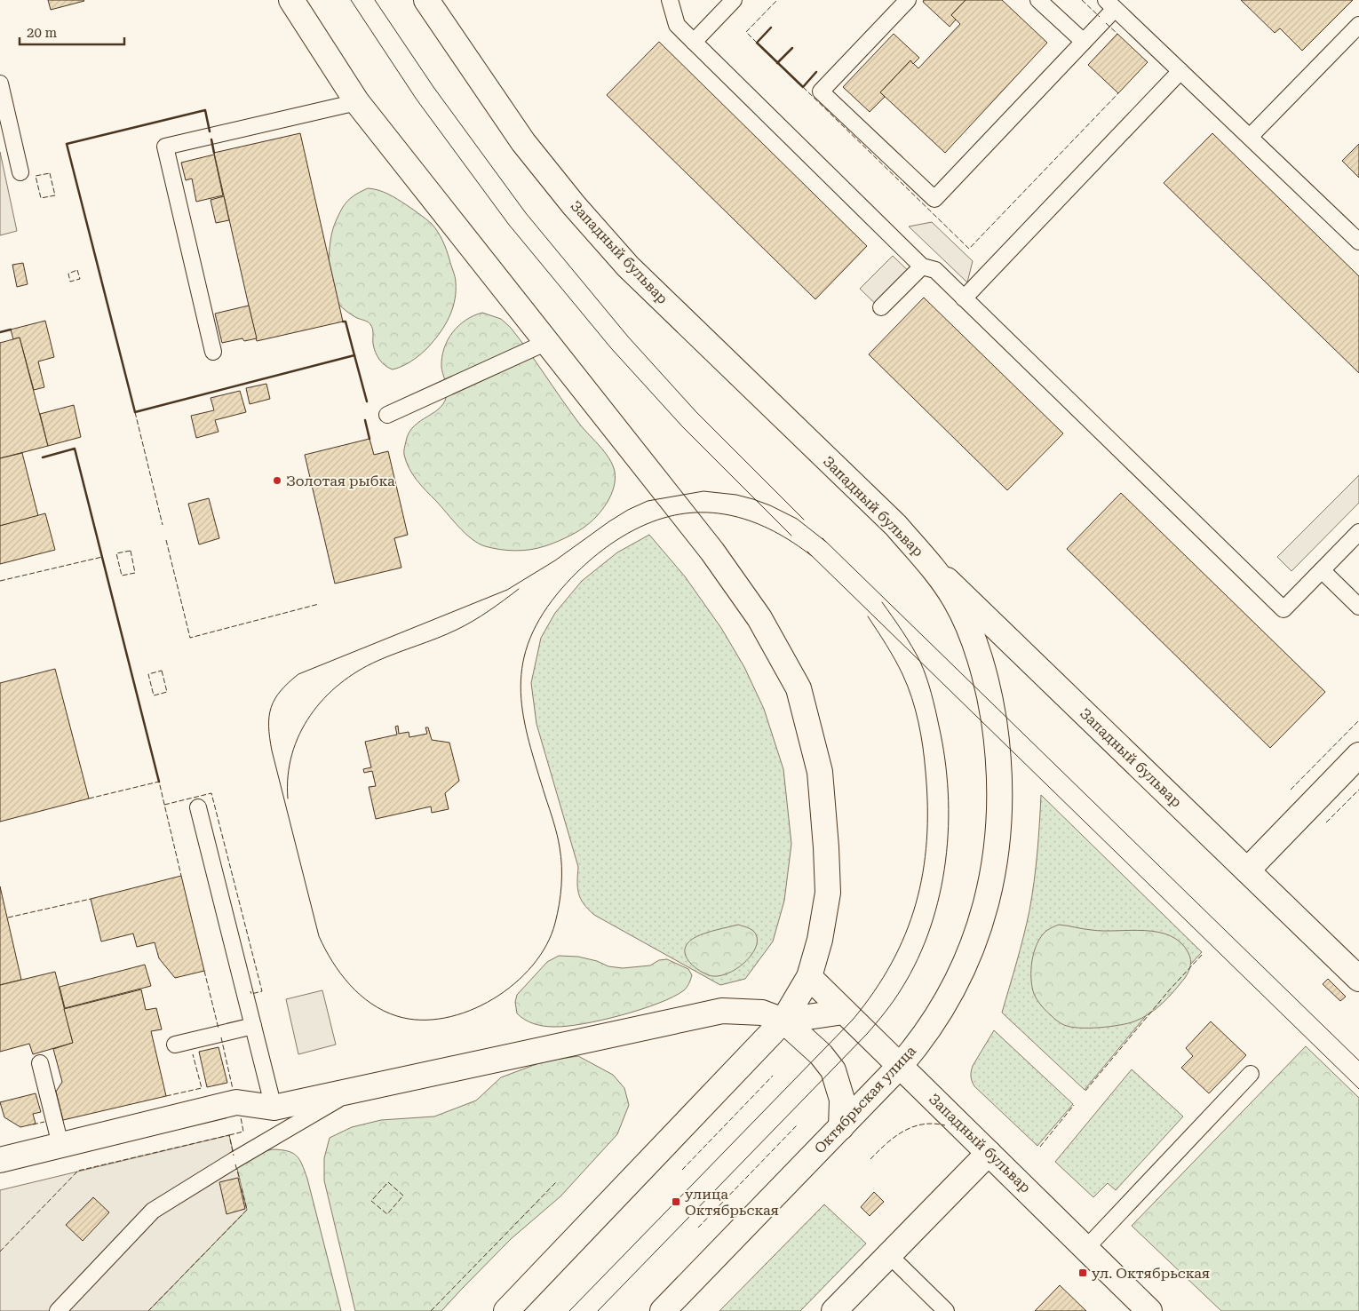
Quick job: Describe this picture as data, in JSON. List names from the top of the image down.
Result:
{
  "streets": {
    "main road": ["Западный бульвар", "Октябрьская улица"]
  },
  "crossings": [
    ["Западный бульвар", "Октябрьская улица"]
  ],
  "places": {
    "other": ["Золотая рыбка"],
    "transit": ["улица Октябрьская", "ул. Октябрьская"]
  },
  "scale_bar": "20 m"
}
